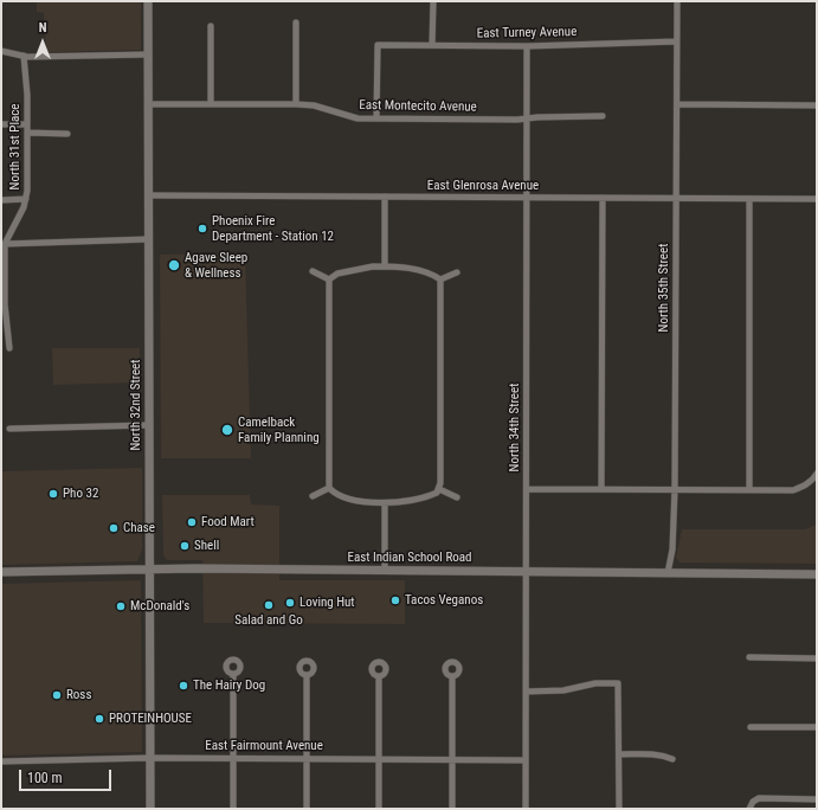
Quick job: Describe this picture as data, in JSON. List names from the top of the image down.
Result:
{
  "streets": {
    "main road": ["North 32nd Street", "East Indian School Road"],
    "street": [
      "East Turney Avenue",
      "East Montecito Avenue",
      "North 31st Place",
      "East Glenrosa Avenue",
      "North 35th Street",
      "North 34th Street",
      "East Fairmount Avenue"
    ]
  },
  "crossings": [
    ["East Turney Avenue", "East Montecito Avenue"],
    ["East Turney Avenue", "North 35th Street"],
    ["East Turney Avenue", "North 34th Street"],
    ["East Montecito Avenue", "North 32nd Street"],
    ["East Montecito Avenue", "North 34th Street"],
    ["East Glenrosa Avenue", "North 35th Street"],
    ["East Glenrosa Avenue", "North 32nd Street"],
    ["East Glenrosa Avenue", "North 34th Street"],
    ["North 35th Street", "East Indian School Road"],
    ["North 32nd Street", "East Indian School Road"],
    ["North 32nd Street", "East Fairmount Avenue"],
    ["North 34th Street", "East Indian School Road"],
    ["North 34th Street", "East Fairmount Avenue"]
  ],
  "places": [
    "Phoenix Fire Department - Station 12",
    "Agave Sleep & Wellness",
    "Camelback Family Planning",
    "Pho 32",
    "Food Mart",
    "Chase",
    "Shell",
    "Tacos Veganos",
    "Loving Hut",
    "Salad and Go",
    "McDonald's",
    "The Hairy Dog",
    "Ross",
    "PROTEINHOUSE"
  ],
  "scale_bar": "100 m",
  "north": "top"
}
